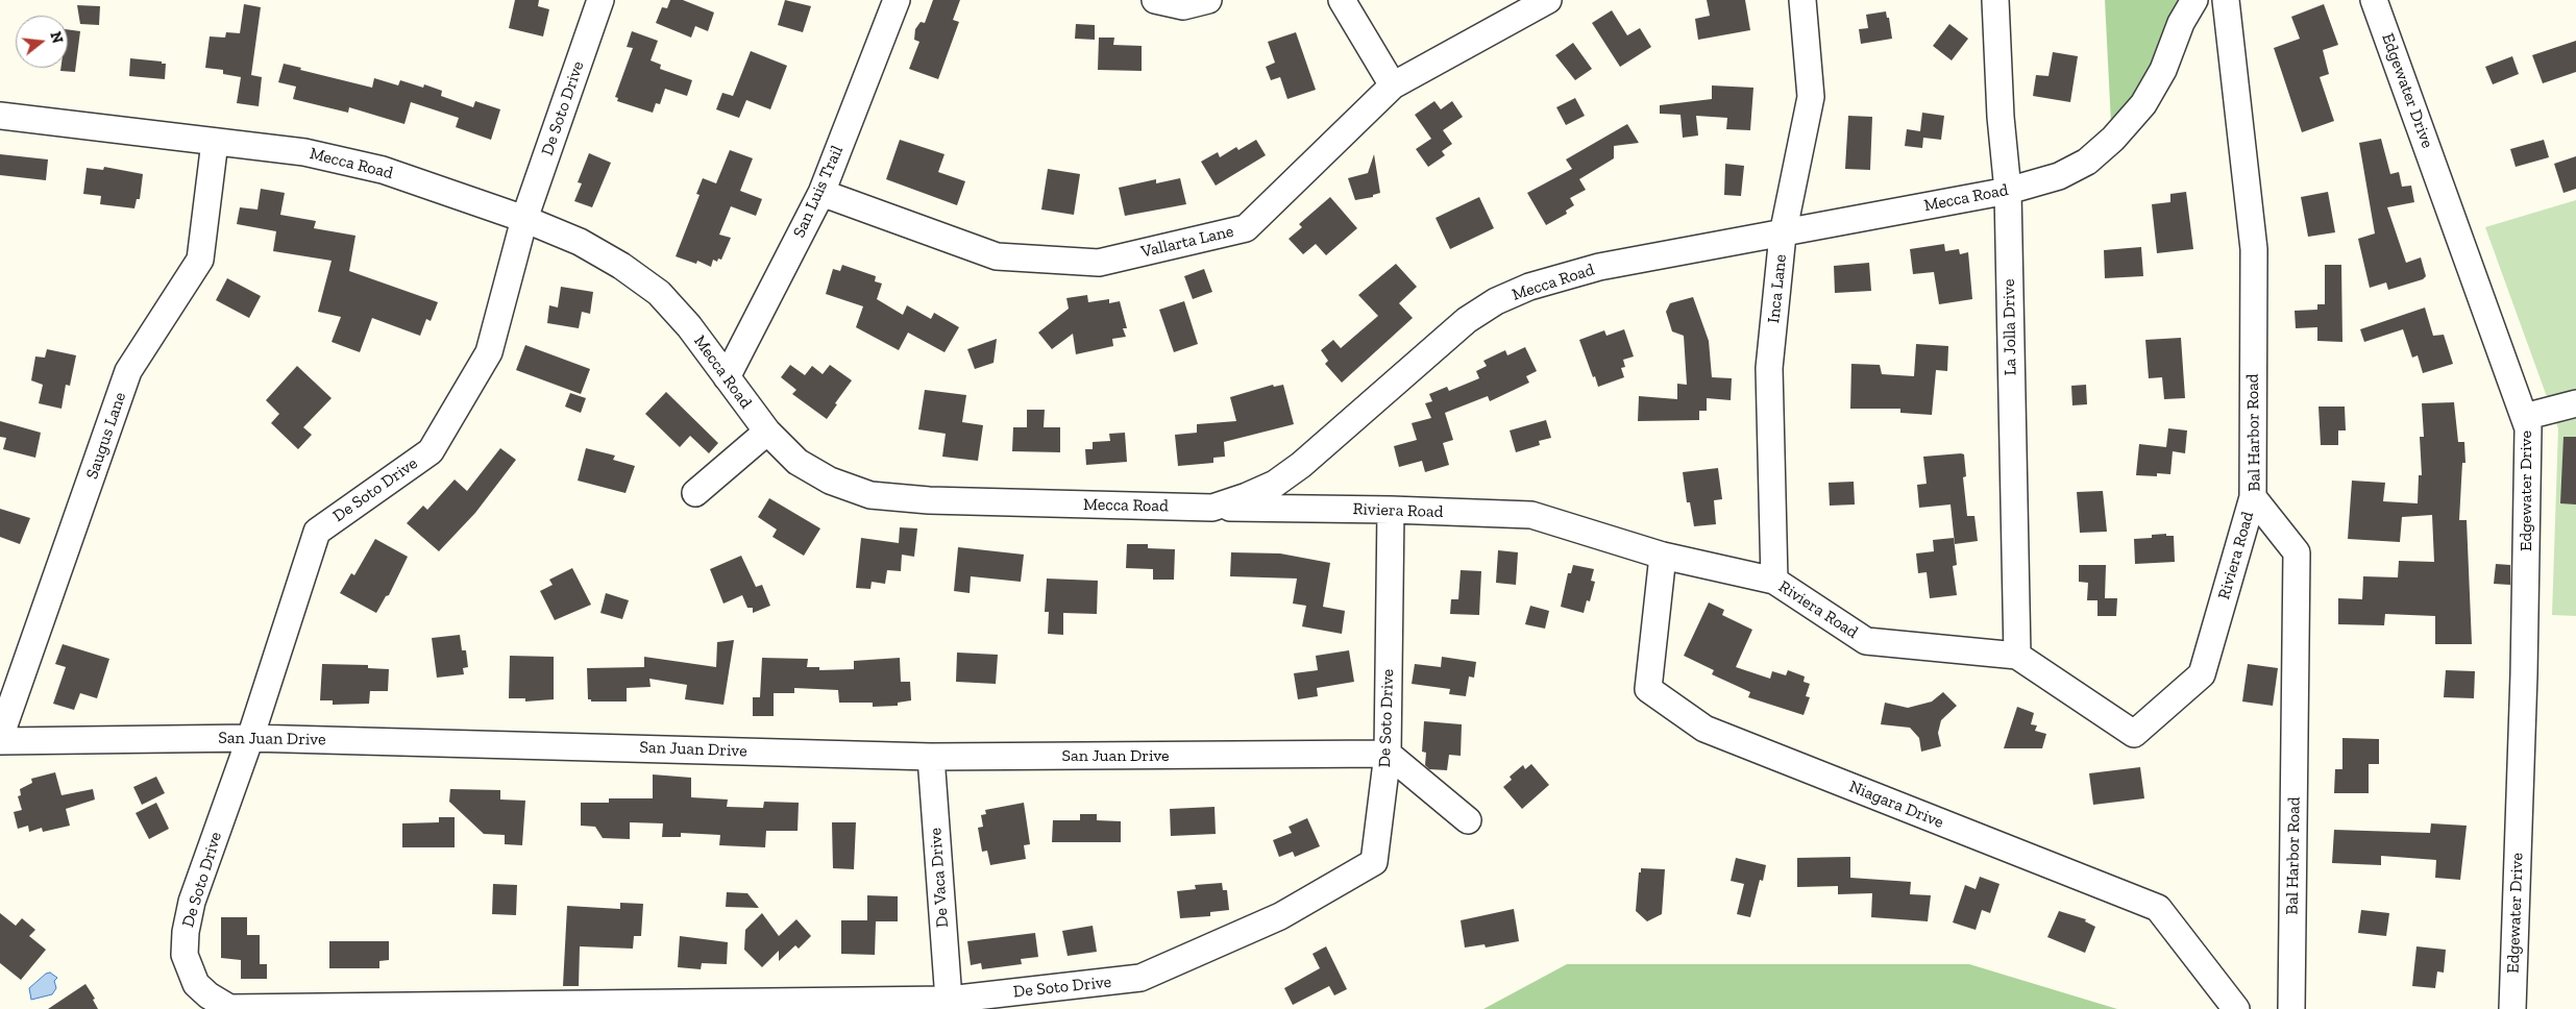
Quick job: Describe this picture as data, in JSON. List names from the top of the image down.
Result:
{
  "streets": {
    "street": [
      "Edgewater Drive",
      "De Soto Drive",
      "Mecca Road",
      "San Luis Trail",
      "Vallarta Lane",
      "Inca Lane",
      "La Jolla Drive",
      "Bal Harbor Road",
      "Saugus Lane",
      "Riviera Road",
      "San Juan Drive",
      "Niagara Drive",
      "De Vaca Drive"
    ]
  },
  "crossings": [
    ["De Soto Drive", "Mecca Road"],
    ["De Soto Drive", "Riviera Road"],
    ["De Soto Drive", "San Juan Drive"],
    ["De Soto Drive", "De Vaca Drive"],
    ["Mecca Road", "San Luis Trail"],
    ["Mecca Road", "Inca Lane"],
    ["Mecca Road", "La Jolla Drive"],
    ["Mecca Road", "Saugus Lane"],
    ["Mecca Road", "Riviera Road"],
    ["San Luis Trail", "Vallarta Lane"],
    ["Inca Lane", "Riviera Road"],
    ["La Jolla Drive", "Riviera Road"],
    ["Bal Harbor Road", "Riviera Road"],
    ["Saugus Lane", "San Juan Drive"],
    ["Riviera Road", "Niagara Drive"],
    ["San Juan Drive", "De Vaca Drive"]
  ],
  "north": "right"
}
